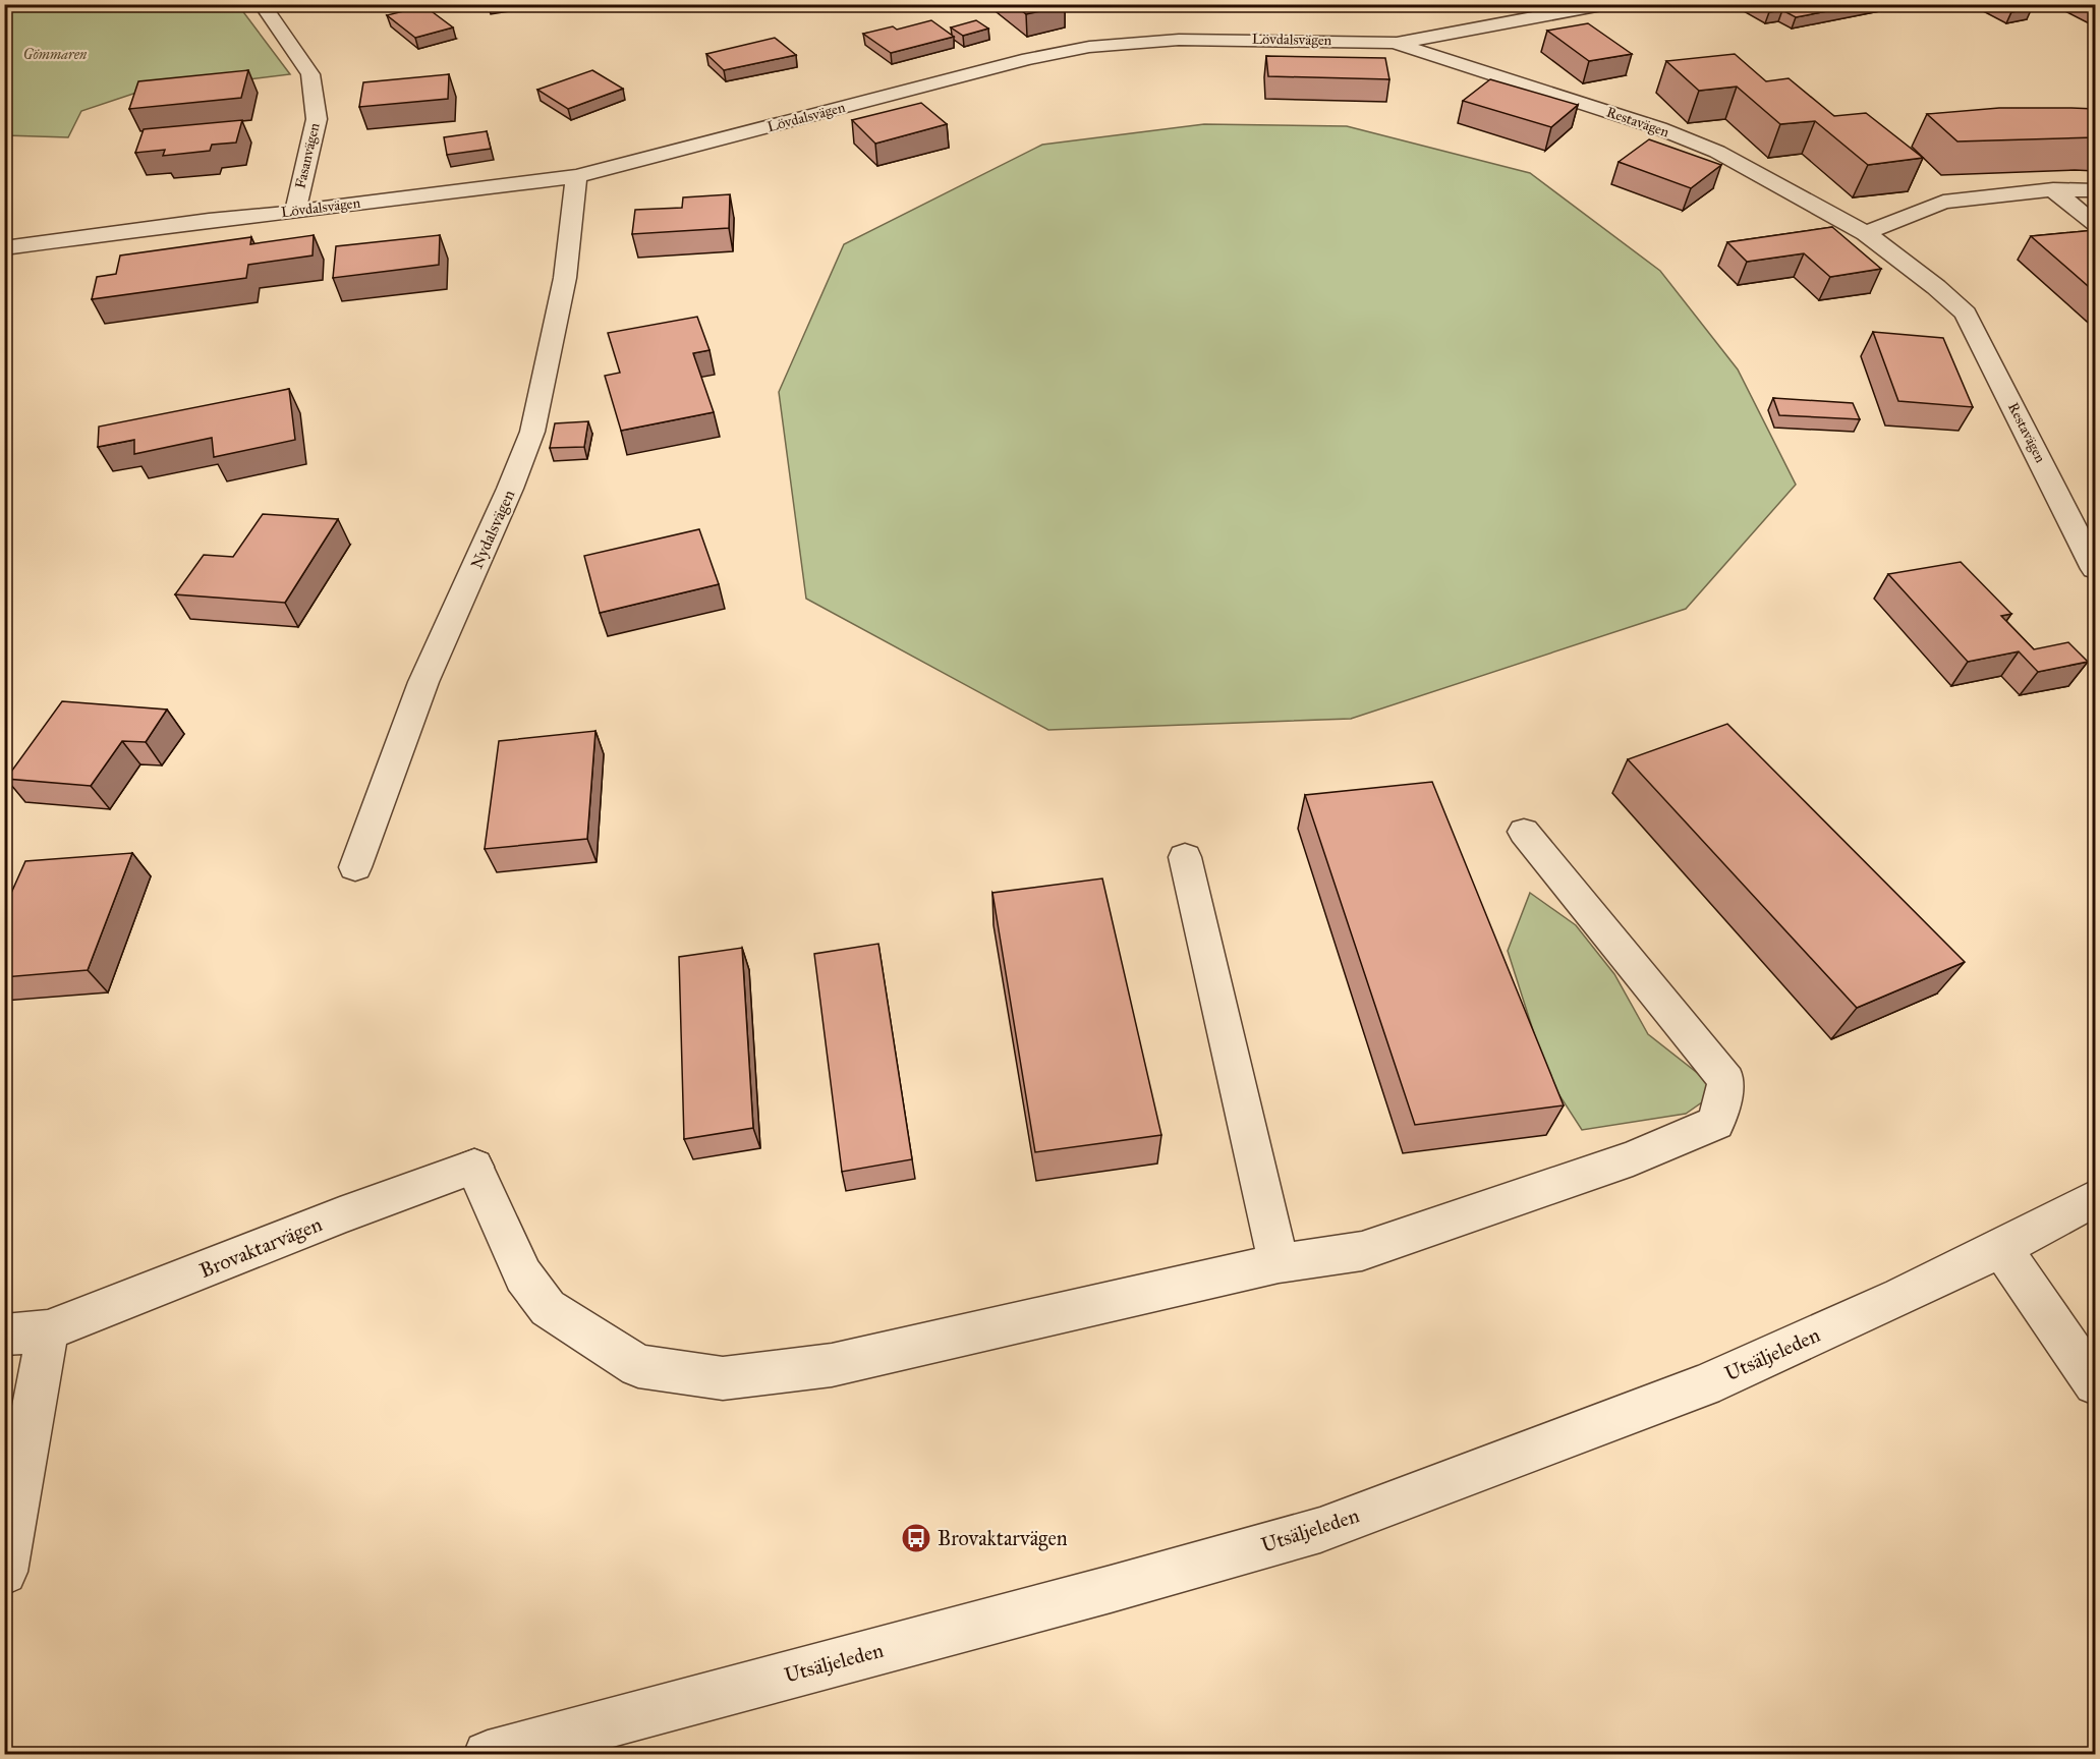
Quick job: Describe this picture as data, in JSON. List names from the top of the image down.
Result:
{
  "streets": {
    "street": [
      "Lövdalsvägen",
      "Restavägen",
      "Fasanvägen",
      "Nydalsvägen",
      "Brovaktarvägen",
      "Utsäljeleden"
    ]
  },
  "crossings": [
    ["Lövdalsvägen", "Restavägen"],
    ["Lövdalsvägen", "Fasanvägen"],
    ["Lövdalsvägen", "Nydalsvägen"]
  ],
  "parks": ["Gömmaren"],
  "places": {
    "bus stop": ["Brovaktarvägen"]
  }
}
